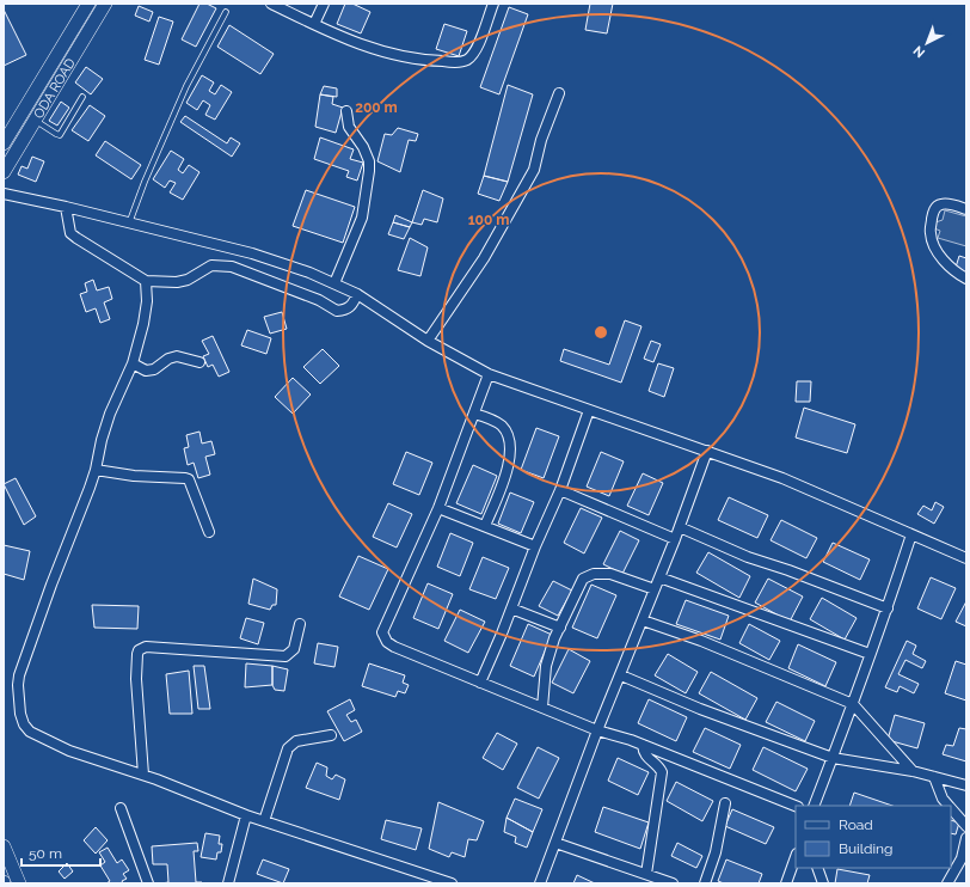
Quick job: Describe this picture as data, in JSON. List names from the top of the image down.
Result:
{
  "streets": {
    "street": ["ODA ROAD"]
  },
  "legend": ["Road", "Building"],
  "scale_bar": "50 m",
  "north": "bottom left",
  "rings": ["200 m", "100 m"]
}
